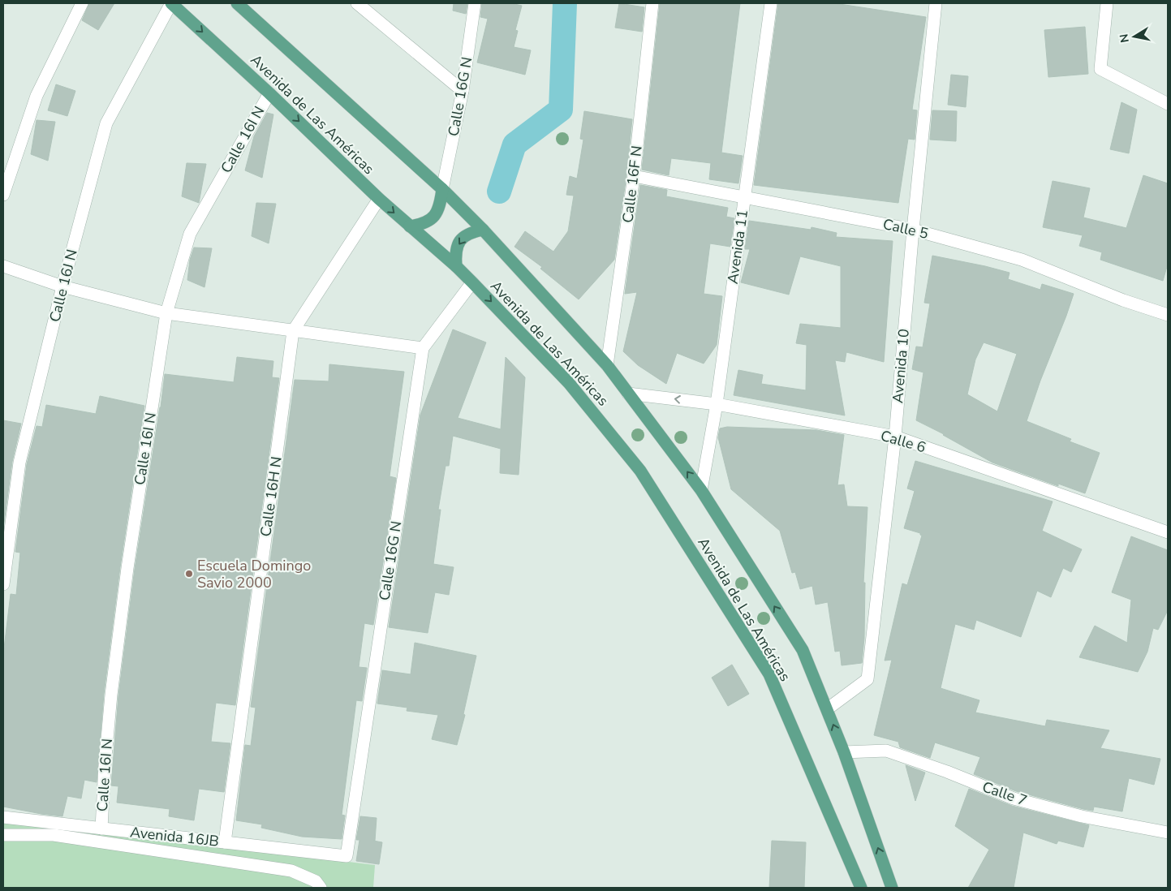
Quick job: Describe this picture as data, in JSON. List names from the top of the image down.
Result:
{
  "streets": {
    "main road": ["Avenida de Las Américas"],
    "street": [
      "Calle 16G N",
      "Calle 16I N",
      "Calle 16F N",
      "Calle 5",
      "Avenida 11",
      "Calle 16J N",
      "Avenida 10",
      "Calle 6",
      "Calle 16H N",
      "Calle 7",
      "Avenida 16JB"
    ]
  },
  "crossings": [
    ["Calle 16G N", "Avenida de Las Américas"],
    ["Calle 16G N", "Avenida 16JB"],
    ["Avenida de Las Américas", "Calle 16I N"],
    ["Avenida de Las Américas", "Calle 16F N"],
    ["Avenida de Las Américas", "Avenida 11"],
    ["Avenida de Las Américas", "Calle 16J N"],
    ["Avenida de Las Américas", "Avenida 10"],
    ["Avenida de Las Américas", "Calle 6"],
    ["Avenida de Las Américas", "Calle 16H N"],
    ["Avenida de Las Américas", "Calle 7"],
    ["Calle 16I N", "Avenida 16JB"],
    ["Calle 16F N", "Calle 5"],
    ["Calle 5", "Avenida 11"],
    ["Calle 5", "Avenida 10"],
    ["Avenida 11", "Calle 6"],
    ["Avenida 10", "Calle 6"],
    ["Calle 16H N", "Avenida 16JB"]
  ],
  "places": ["Escuela Domingo Savio 2000"],
  "north": "left"
}
